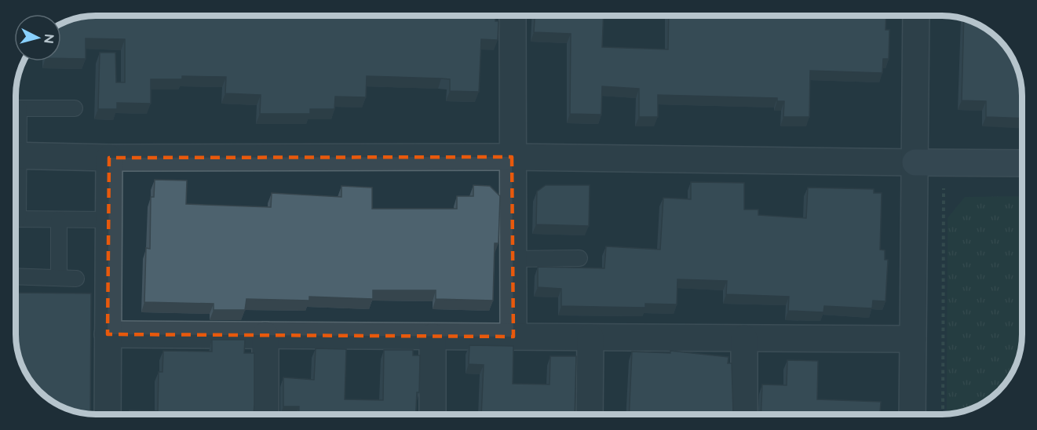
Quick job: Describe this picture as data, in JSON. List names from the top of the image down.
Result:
{
  "north": "right"
}
